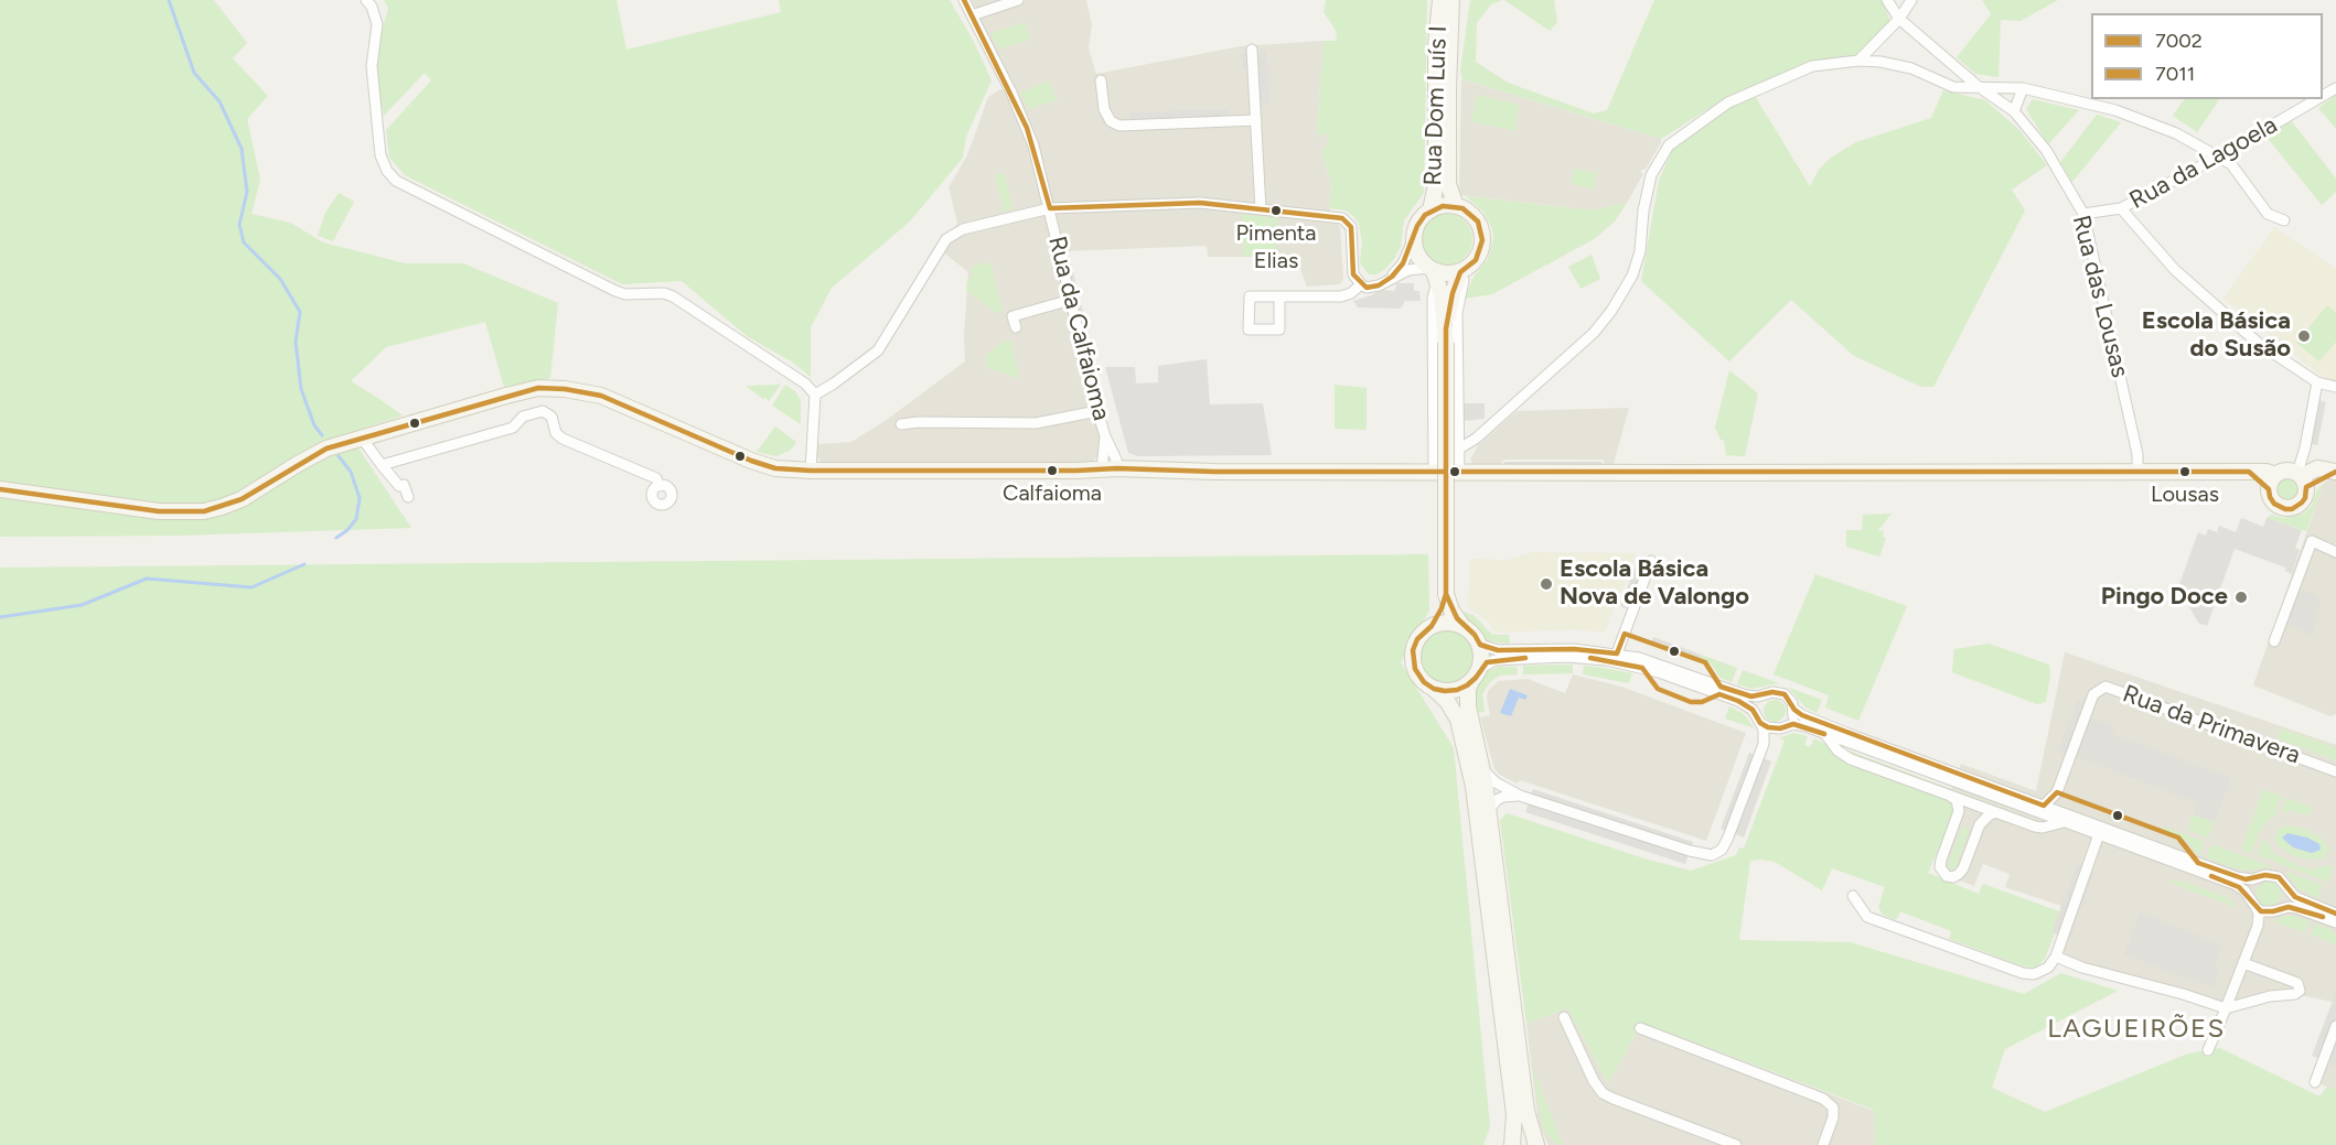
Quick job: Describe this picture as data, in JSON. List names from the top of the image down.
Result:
{
  "streets": {
    "main road": ["Rua Dom Luís I"],
    "street": [
      "Rua da Lagoela",
      "Rua das Lousas",
      "Rua da Calfaioma",
      "Rua da Primavera"
    ]
  },
  "crossings": [
    ["Rua da Lagoela", "Rua das Lousas"]
  ],
  "districts": ["LAGUEIRÕES"],
  "places": [
    "Pimenta Elias",
    "Escola Básica do Susão",
    "Calfaioma",
    "Lousas",
    "Escola Básica Nova de Valongo",
    "Pingo Doce"
  ],
  "lines": ["transit line 7011", "transit line 7002"],
  "legend": ["7002", "7011"]
}
